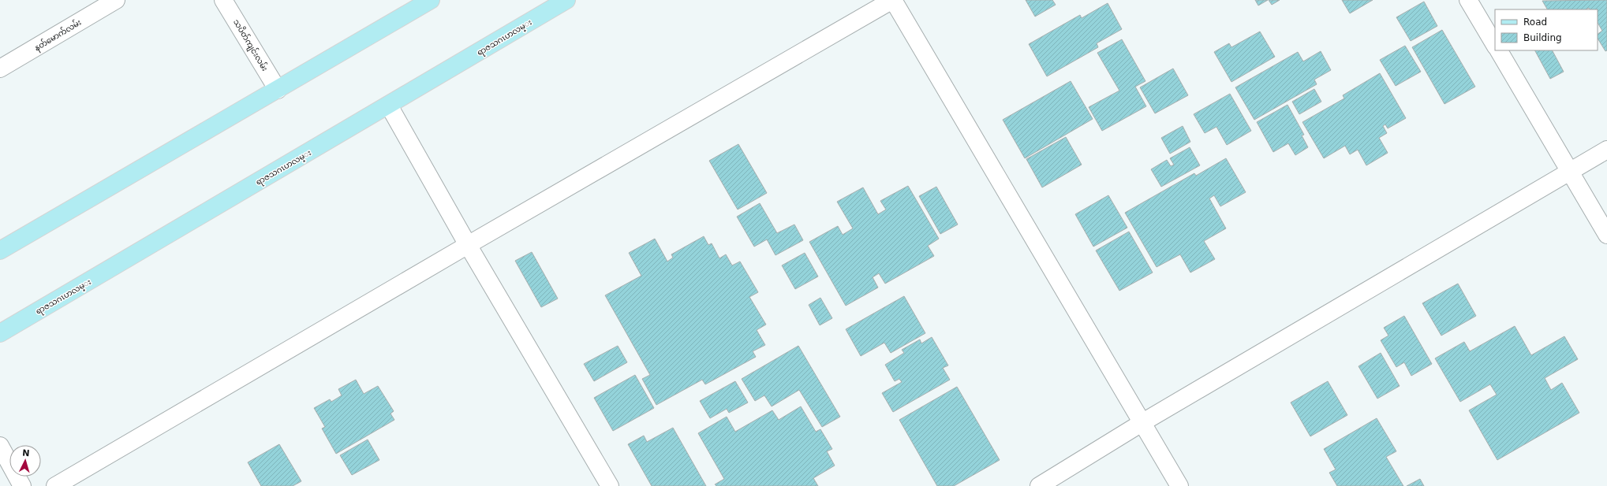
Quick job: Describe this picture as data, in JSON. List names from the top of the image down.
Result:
{
  "streets": {
    "main road": ["ရာဇသဂၤဟလမ္း"],
    "street": ["နတ်မောက်လမ်း", "သပိတ်ကျင်းလမ်း"]
  },
  "legend": ["Road", "Building"],
  "north": "top"
}
